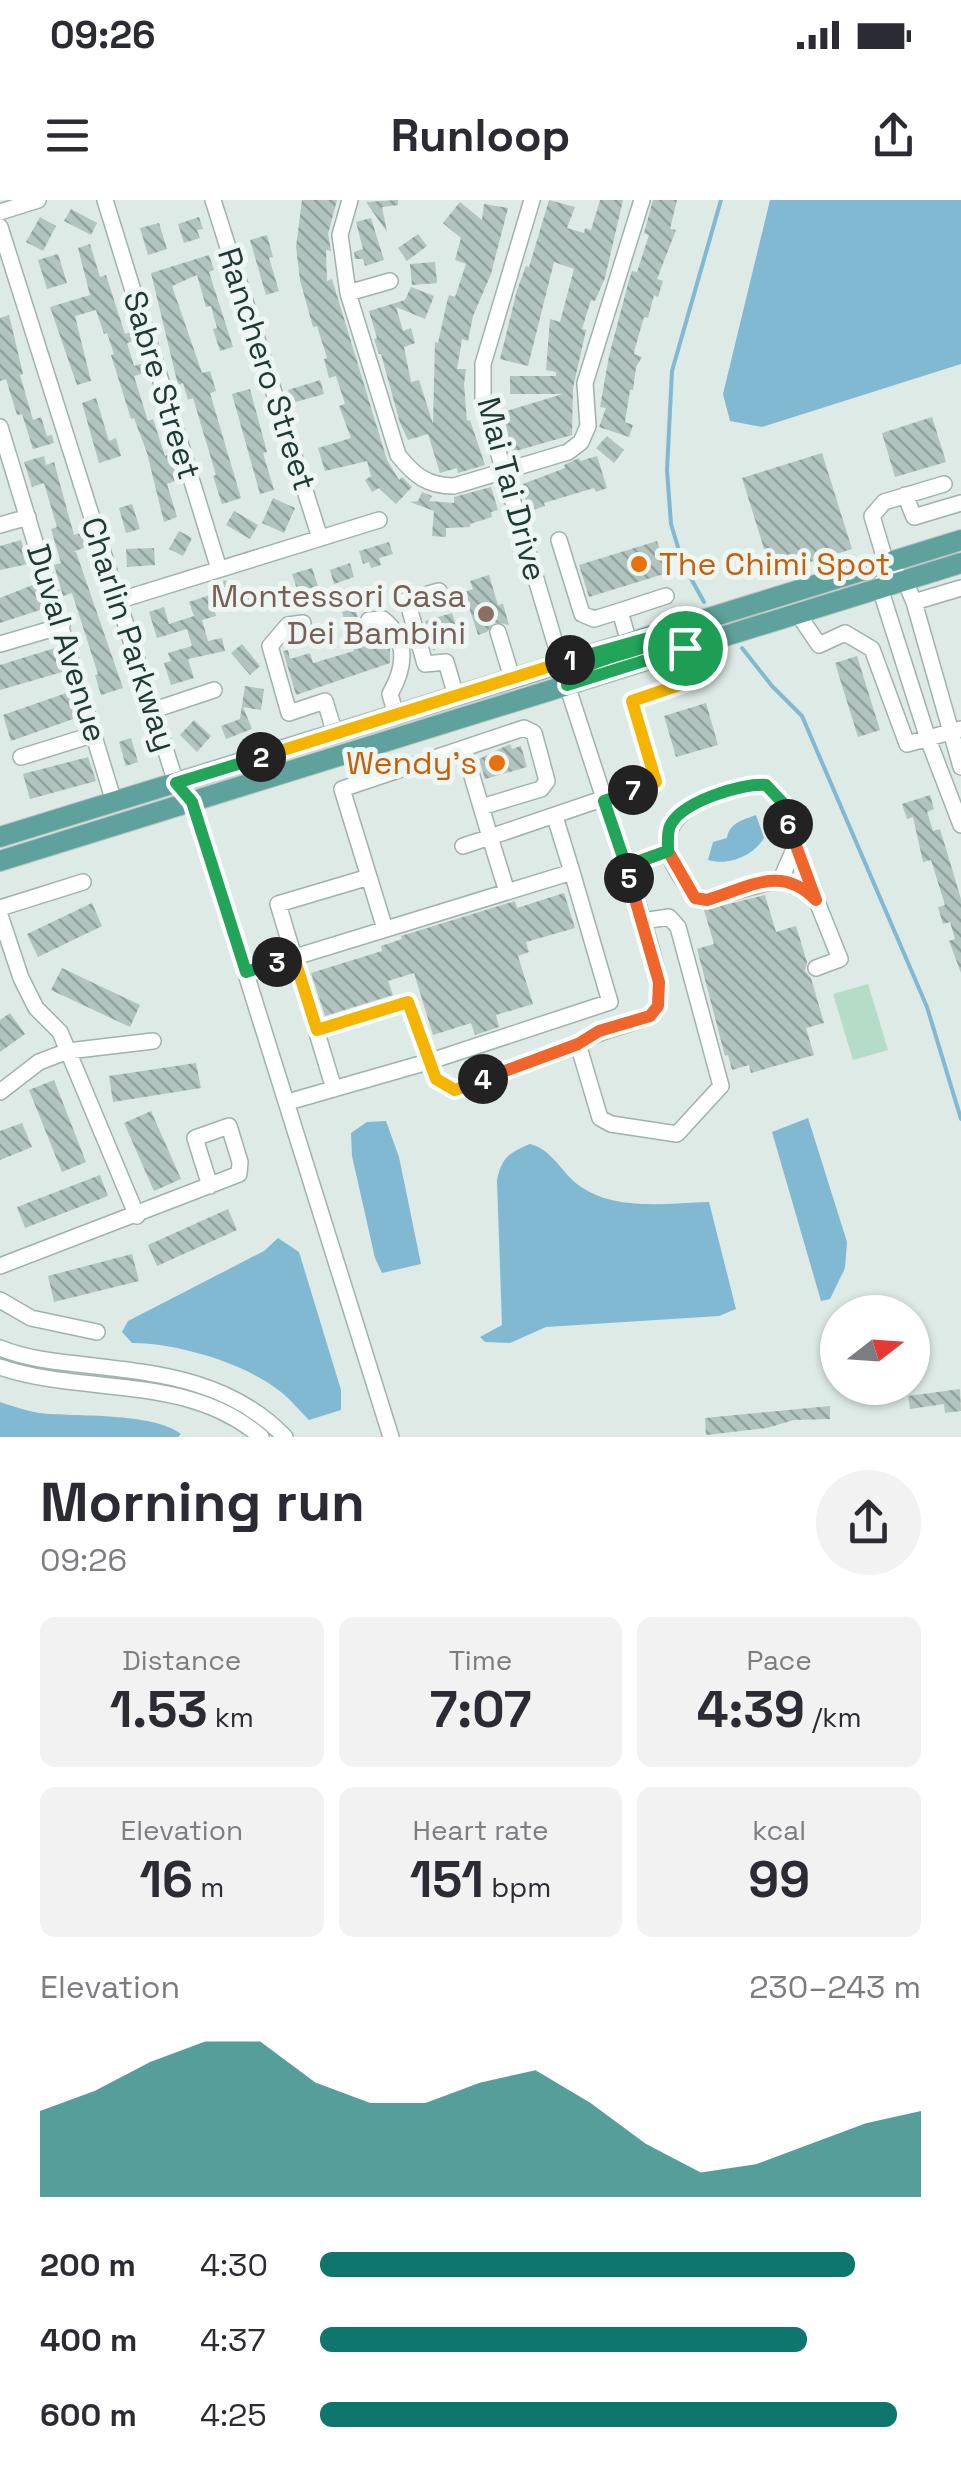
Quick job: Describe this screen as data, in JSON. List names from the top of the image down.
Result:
{
  "streets": {
    "street": [
      "Ranchero Street",
      "Sabre Street",
      "Mai Tai Drive",
      "Charlin Parkway",
      "Duval Avenue"
    ]
  },
  "places": ["The Chimi Spot", "Montessori Casa Dei Bambini", "Wendy's"],
  "north": "right",
  "page": {
    "status": "09:26",
    "header": "Runloop",
    "pins": [
      "1",
      "2",
      "7",
      "6",
      "5",
      "3",
      "4"
    ],
    "heading": ["Morning run", "09:26"],
    "stats": [
      ["Distance", "1.53 km"],
      ["Time", "7:07"],
      ["Pace", "4:39 /km"],
      ["Elevation", "16 m"],
      ["Heart rate", "151 bpm"],
      ["kcal", "99"]
    ],
    "chart": ["Elevation", "230–243 m"],
    "list": [
      {
        "name": "200 m",
        "note": "4:30"
      },
      {
        "name": "400 m",
        "note": "4:37"
      },
      {
        "name": "600 m",
        "note": "4:25"
      }
    ]
  }
}
